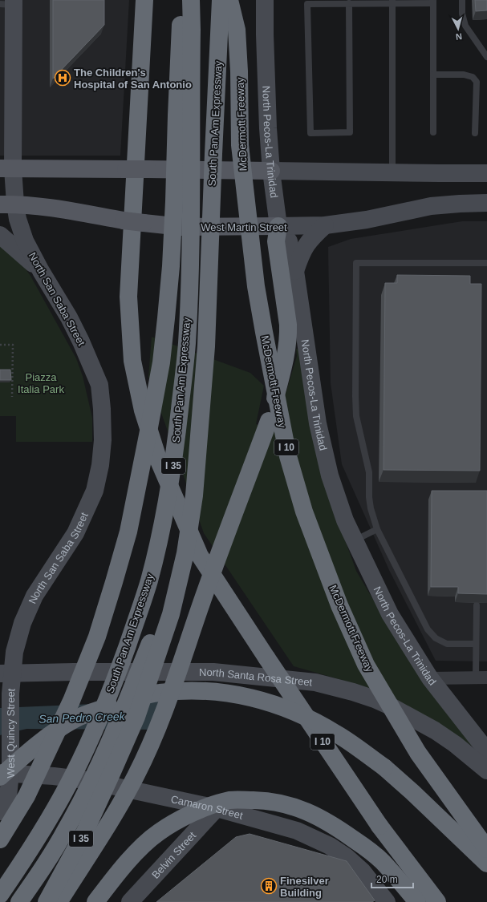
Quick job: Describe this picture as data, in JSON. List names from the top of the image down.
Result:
{
  "streets": {
    "highway": [
      "South Pan Am Expressway",
      "McDermott Freeway",
      "I 10",
      "I 35"
    ],
    "main road": [
      "North Pecos-La Trinidad",
      "West Martin Street",
      "North San Saba Street",
      "North Santa Rosa Street",
      "West Quincy Street",
      "Camaron Street",
      "Belvin Street"
    ]
  },
  "crossings": [
    ["North Pecos-La Trinidad", "West Martin Street"],
    ["West Martin Street", "North San Saba Street"],
    ["North San Saba Street", "North Santa Rosa Street"],
    ["North San Saba Street", "West Quincy Street"],
    ["North Santa Rosa Street", "West Quincy Street"],
    ["West Quincy Street", "Camaron Street"],
    ["Camaron Street", "Belvin Street"]
  ],
  "water": ["San Pedro Creek"],
  "parks": ["Piazza Italia Park"],
  "places": {
    "hospital": ["The Children's Hospital of San Antonio"],
    "building": ["Finesilver Building"]
  },
  "scale_bar": "20 m",
  "north": "bottom"
}
